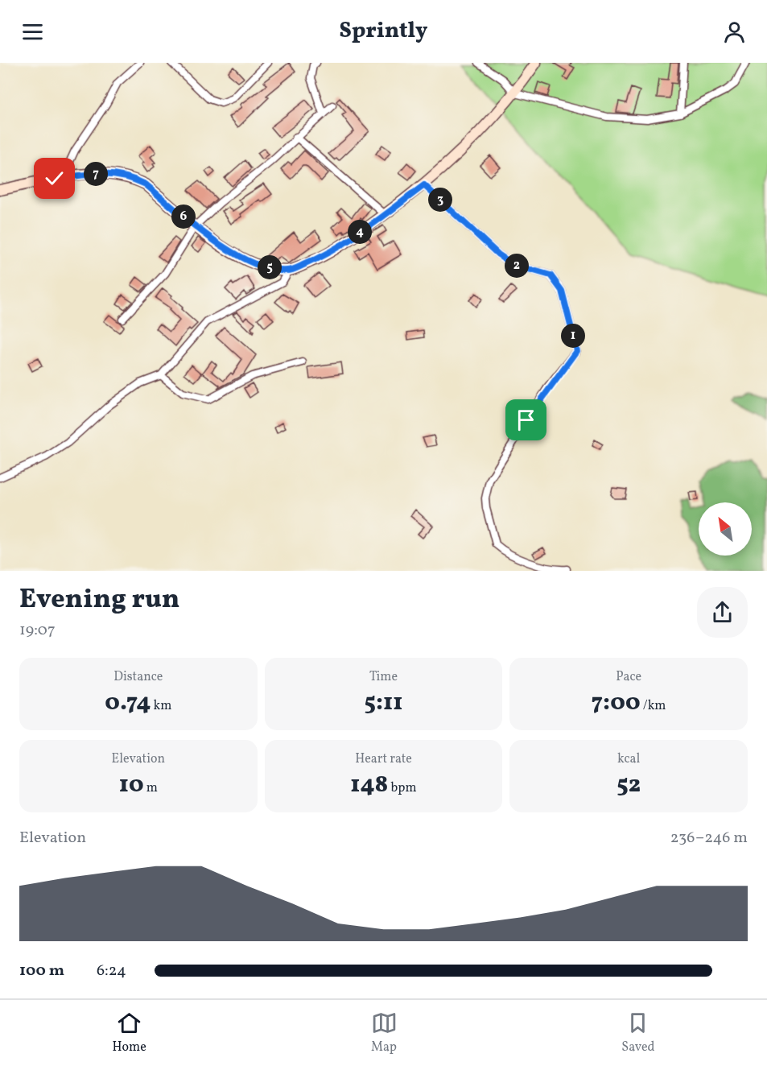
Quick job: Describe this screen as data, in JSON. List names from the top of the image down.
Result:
{
  "north": "top left",
  "page": {
    "header": "Sprintly",
    "pins": [
      "7",
      "3",
      "6",
      "4",
      "2",
      "5",
      "1"
    ],
    "heading": ["Evening run", "19:07"],
    "stats": [
      ["Distance", "0.74 km"],
      ["Time", "5:11"],
      ["Pace", "7:00 /km"],
      ["Elevation", "10 m"],
      ["Heart rate", "148 bpm"],
      ["kcal", "52"]
    ],
    "chart": ["Elevation", "236–246 m"],
    "list": [
      {
        "name": "100 m",
        "note": "6:24"
      }
    ],
    "tabs": ["Home", "Map", "Saved"]
  }
}
